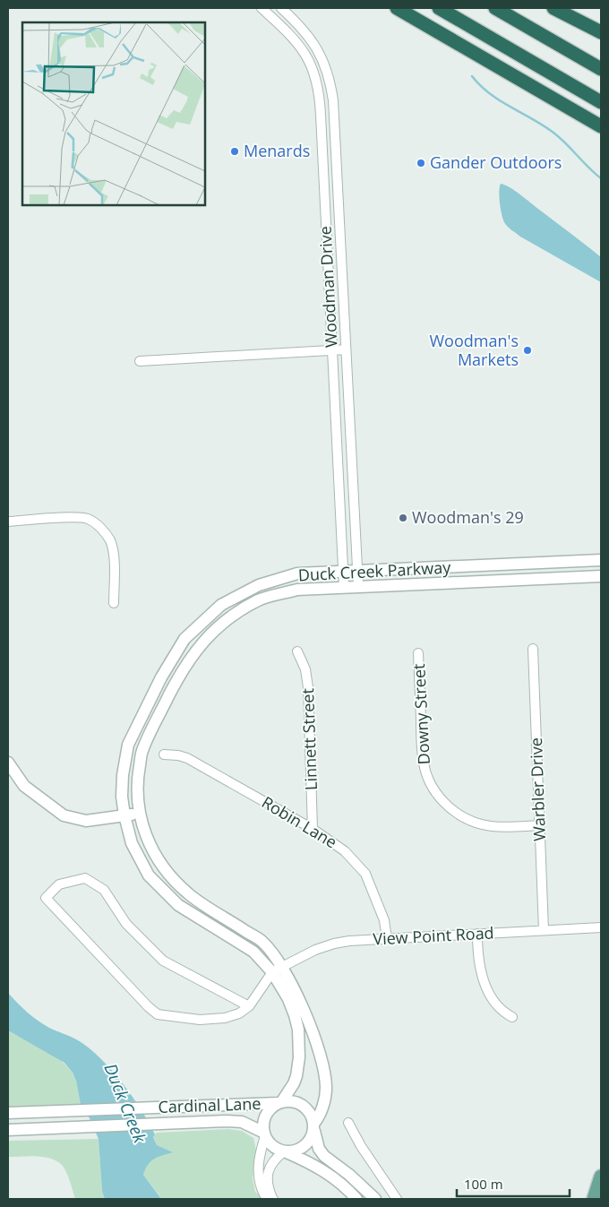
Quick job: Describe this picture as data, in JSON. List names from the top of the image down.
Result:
{
  "streets": {
    "street": [
      "Woodman Drive",
      "Duck Creek Parkway",
      "Downy Street",
      "Linnett Street",
      "Warbler Drive",
      "Robin Lane",
      "View Point Road",
      "Cardinal Lane"
    ]
  },
  "crossings": [
    ["Woodman Drive", "Duck Creek Parkway"],
    ["Duck Creek Parkway", "View Point Road"],
    ["Duck Creek Parkway", "Cardinal Lane"],
    ["Downy Street", "Warbler Drive"],
    ["Linnett Street", "Robin Lane"],
    ["Warbler Drive", "View Point Road"],
    ["Robin Lane", "View Point Road"]
  ],
  "water": ["Duck Creek"],
  "places": [
    "Menards",
    "Gander Outdoors",
    "Woodman's Markets",
    "Woodman's 29"
  ],
  "scale_bar": "100 m"
}
